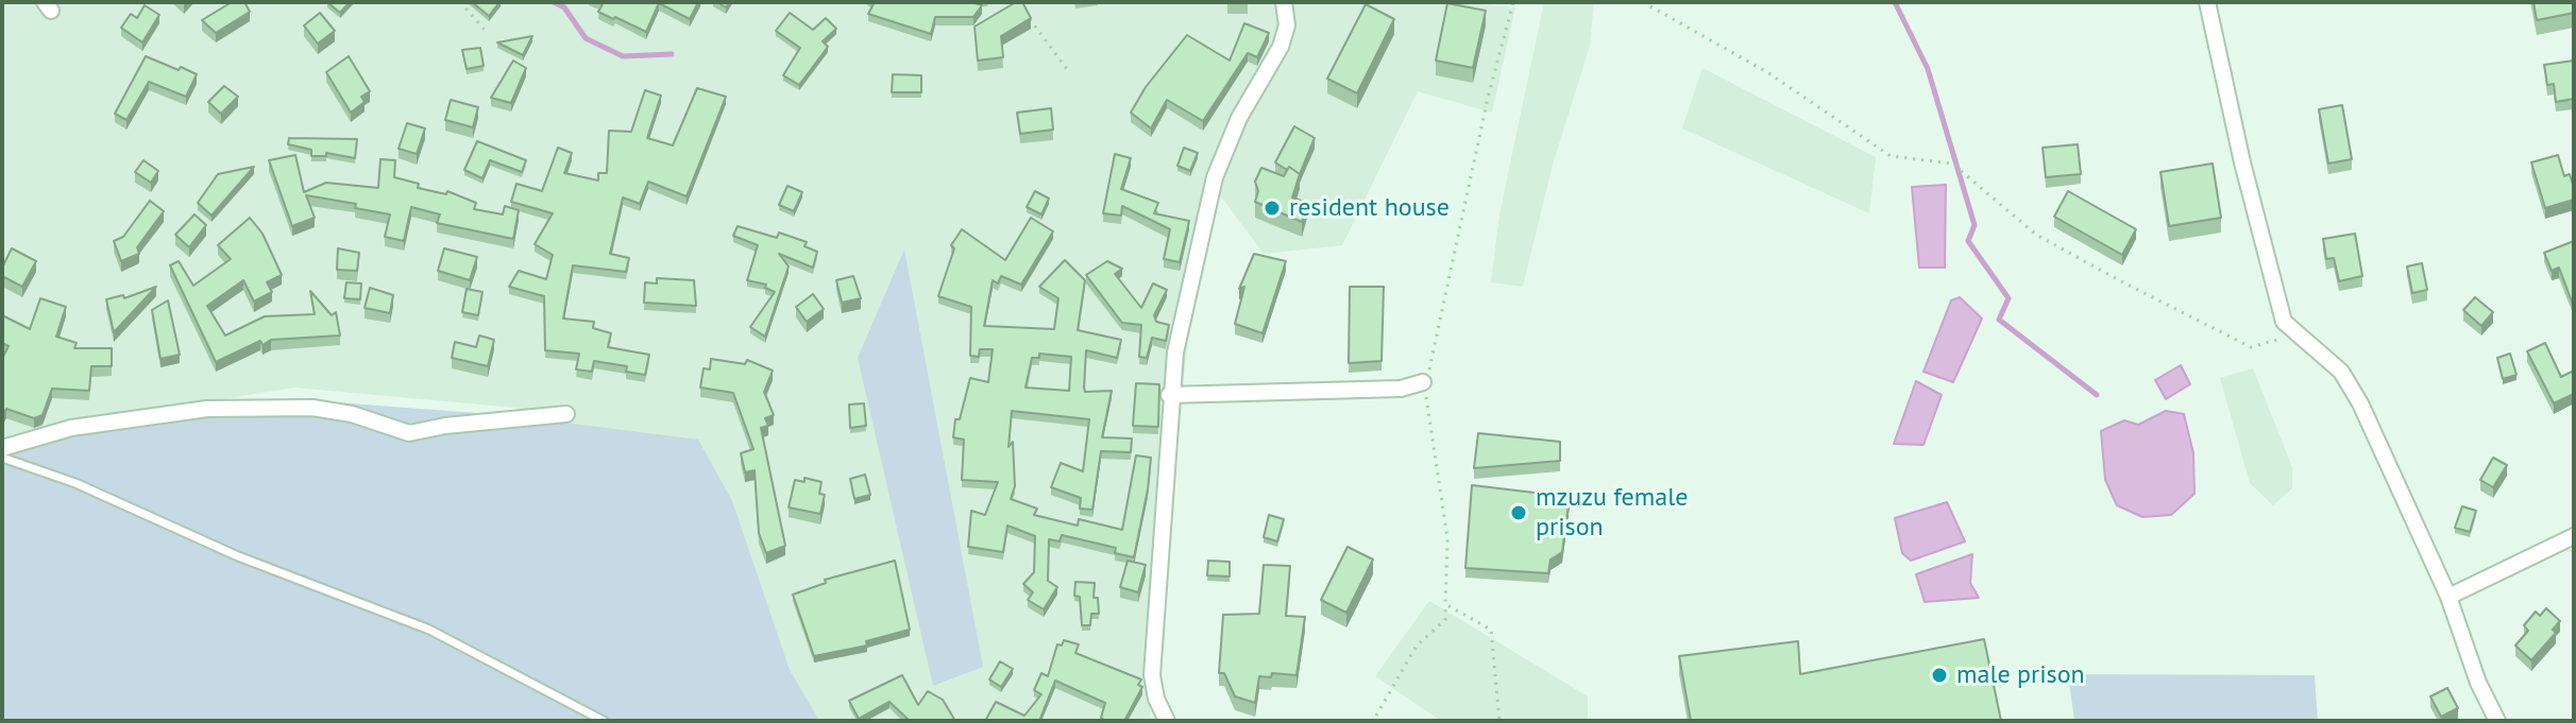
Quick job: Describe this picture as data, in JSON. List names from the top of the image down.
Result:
{
  "places": ["resident house", "mzuzu female prison", "male prison"]
}
